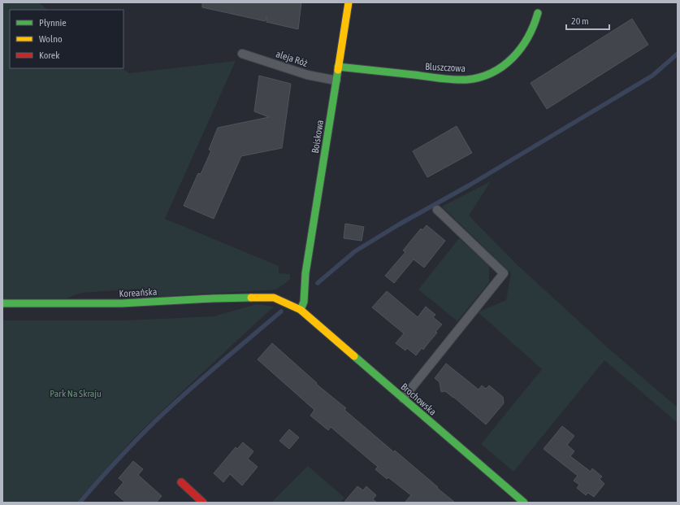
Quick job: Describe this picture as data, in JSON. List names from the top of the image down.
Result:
{
  "streets": {
    "street": [
      "Bluszczowa",
      "Boiskowa",
      "Koreańska",
      "Brochowska"
    ],
    "lane": ["aleja Róż"]
  },
  "crossings": [
    ["aleja Róż", "Boiskowa"],
    ["Bluszczowa", "Boiskowa"],
    ["Boiskowa", "Brochowska"],
    ["Koreańska", "Brochowska"]
  ],
  "parks": ["Park Na Skraju"],
  "legend": ["Płynnie", "Wolno", "Korek"],
  "scale_bar": "20 m"
}
